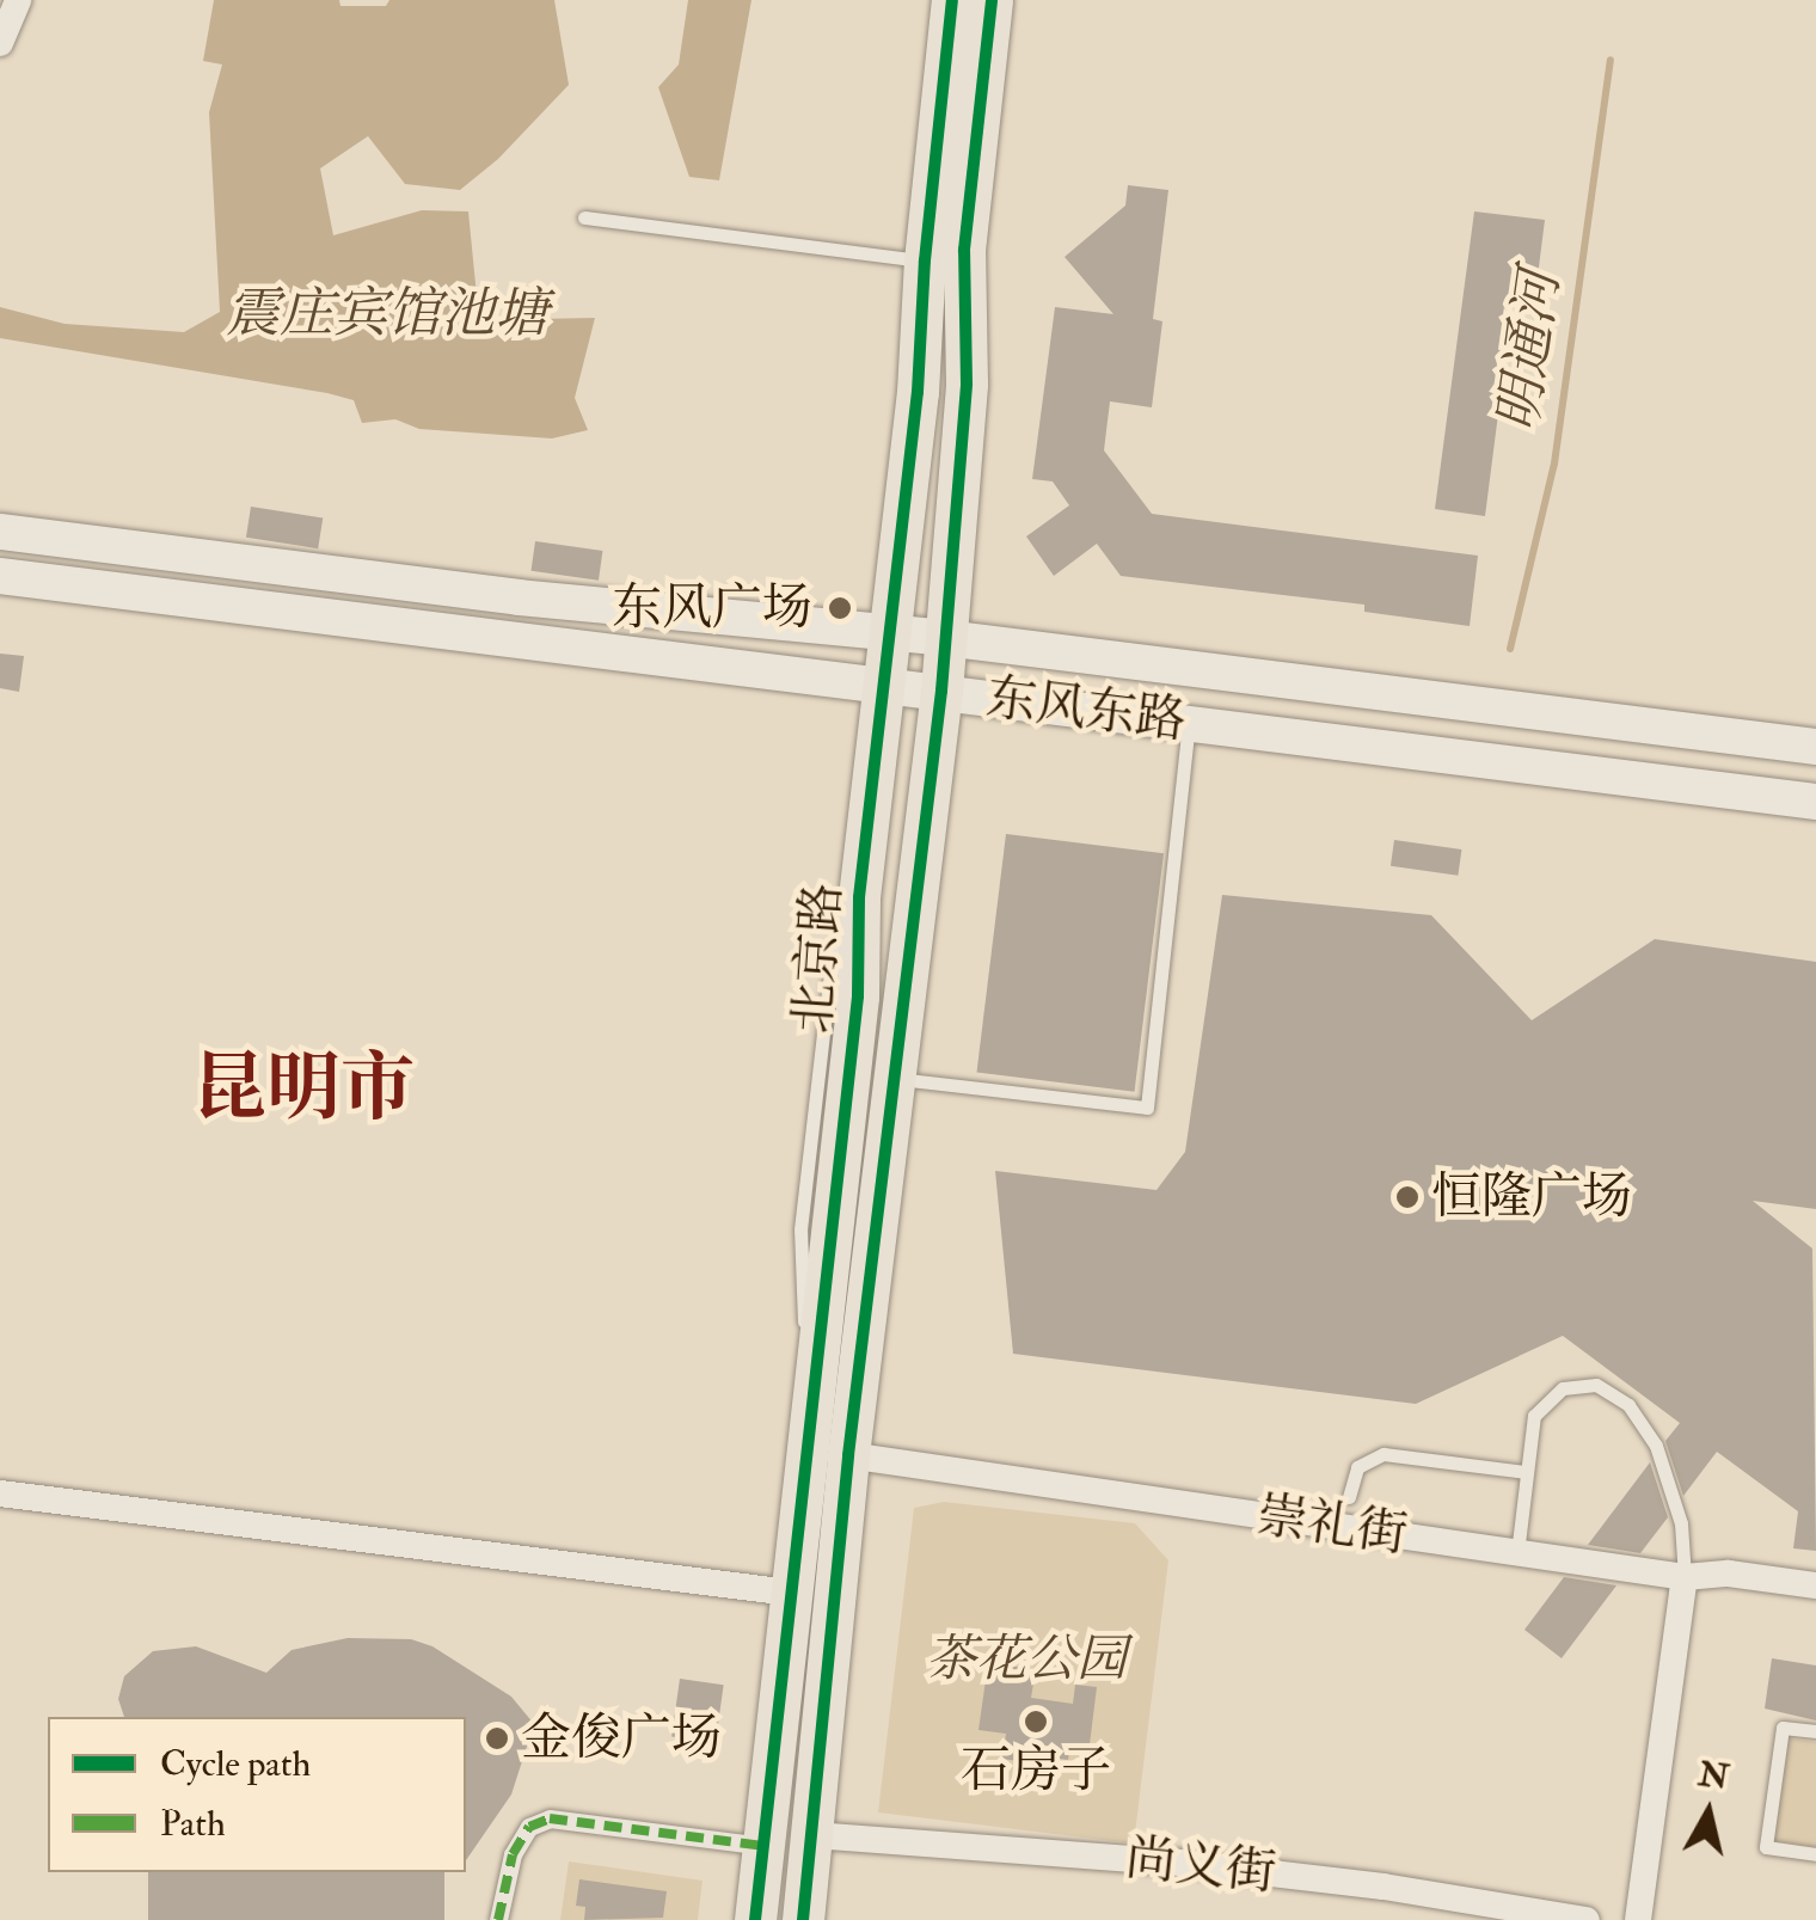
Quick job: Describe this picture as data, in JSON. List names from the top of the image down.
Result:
{
  "streets": {
    "main road": ["东风东路", "北京路"],
    "street": ["崇礼街", "尚义街"]
  },
  "crossings": [
    ["东风东路", "北京路"],
    ["北京路", "崇礼街"],
    ["北京路", "尚义街"]
  ],
  "districts": ["昆明市"],
  "water": ["震庄宾馆池塘", "明通河"],
  "parks": ["茶花公园"],
  "places": [
    "东风广场",
    "恒隆广场",
    "石房子",
    "金俊广场"
  ],
  "legend": ["Cycle path", "Path"],
  "north": "top"
}
